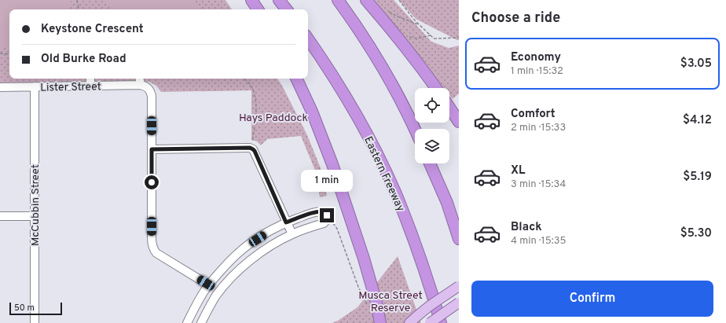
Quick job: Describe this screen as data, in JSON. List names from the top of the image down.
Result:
{
  "streets": {
    "highway": ["Eastern Freeway"],
    "street": ["Lister Street", "McCubbin Street"]
  },
  "crossings": [
    ["Lister Street", "McCubbin Street"]
  ],
  "parks": ["Hays Paddock", "Musca Street Reserve"],
  "scale_bar": "50 m",
  "page": {
    "heading": "Choose a ride",
    "banner": ["Keystone Crescent", "Old Burke Road"],
    "list": [
      {
        "name": "Economy",
        "note": "1 min · 15:32",
        "value": "$3.05"
      },
      {
        "name": "Comfort",
        "note": "2 min · 15:33",
        "value": "$4.12"
      },
      {
        "name": "XL",
        "note": "3 min · 15:34",
        "value": "$5.19"
      },
      {
        "name": "Black",
        "note": "4 min · 15:35",
        "value": "$5.30"
      }
    ],
    "bubble": "1 min",
    "buttons": "Confirm",
    "scale": "50 m"
  }
}
